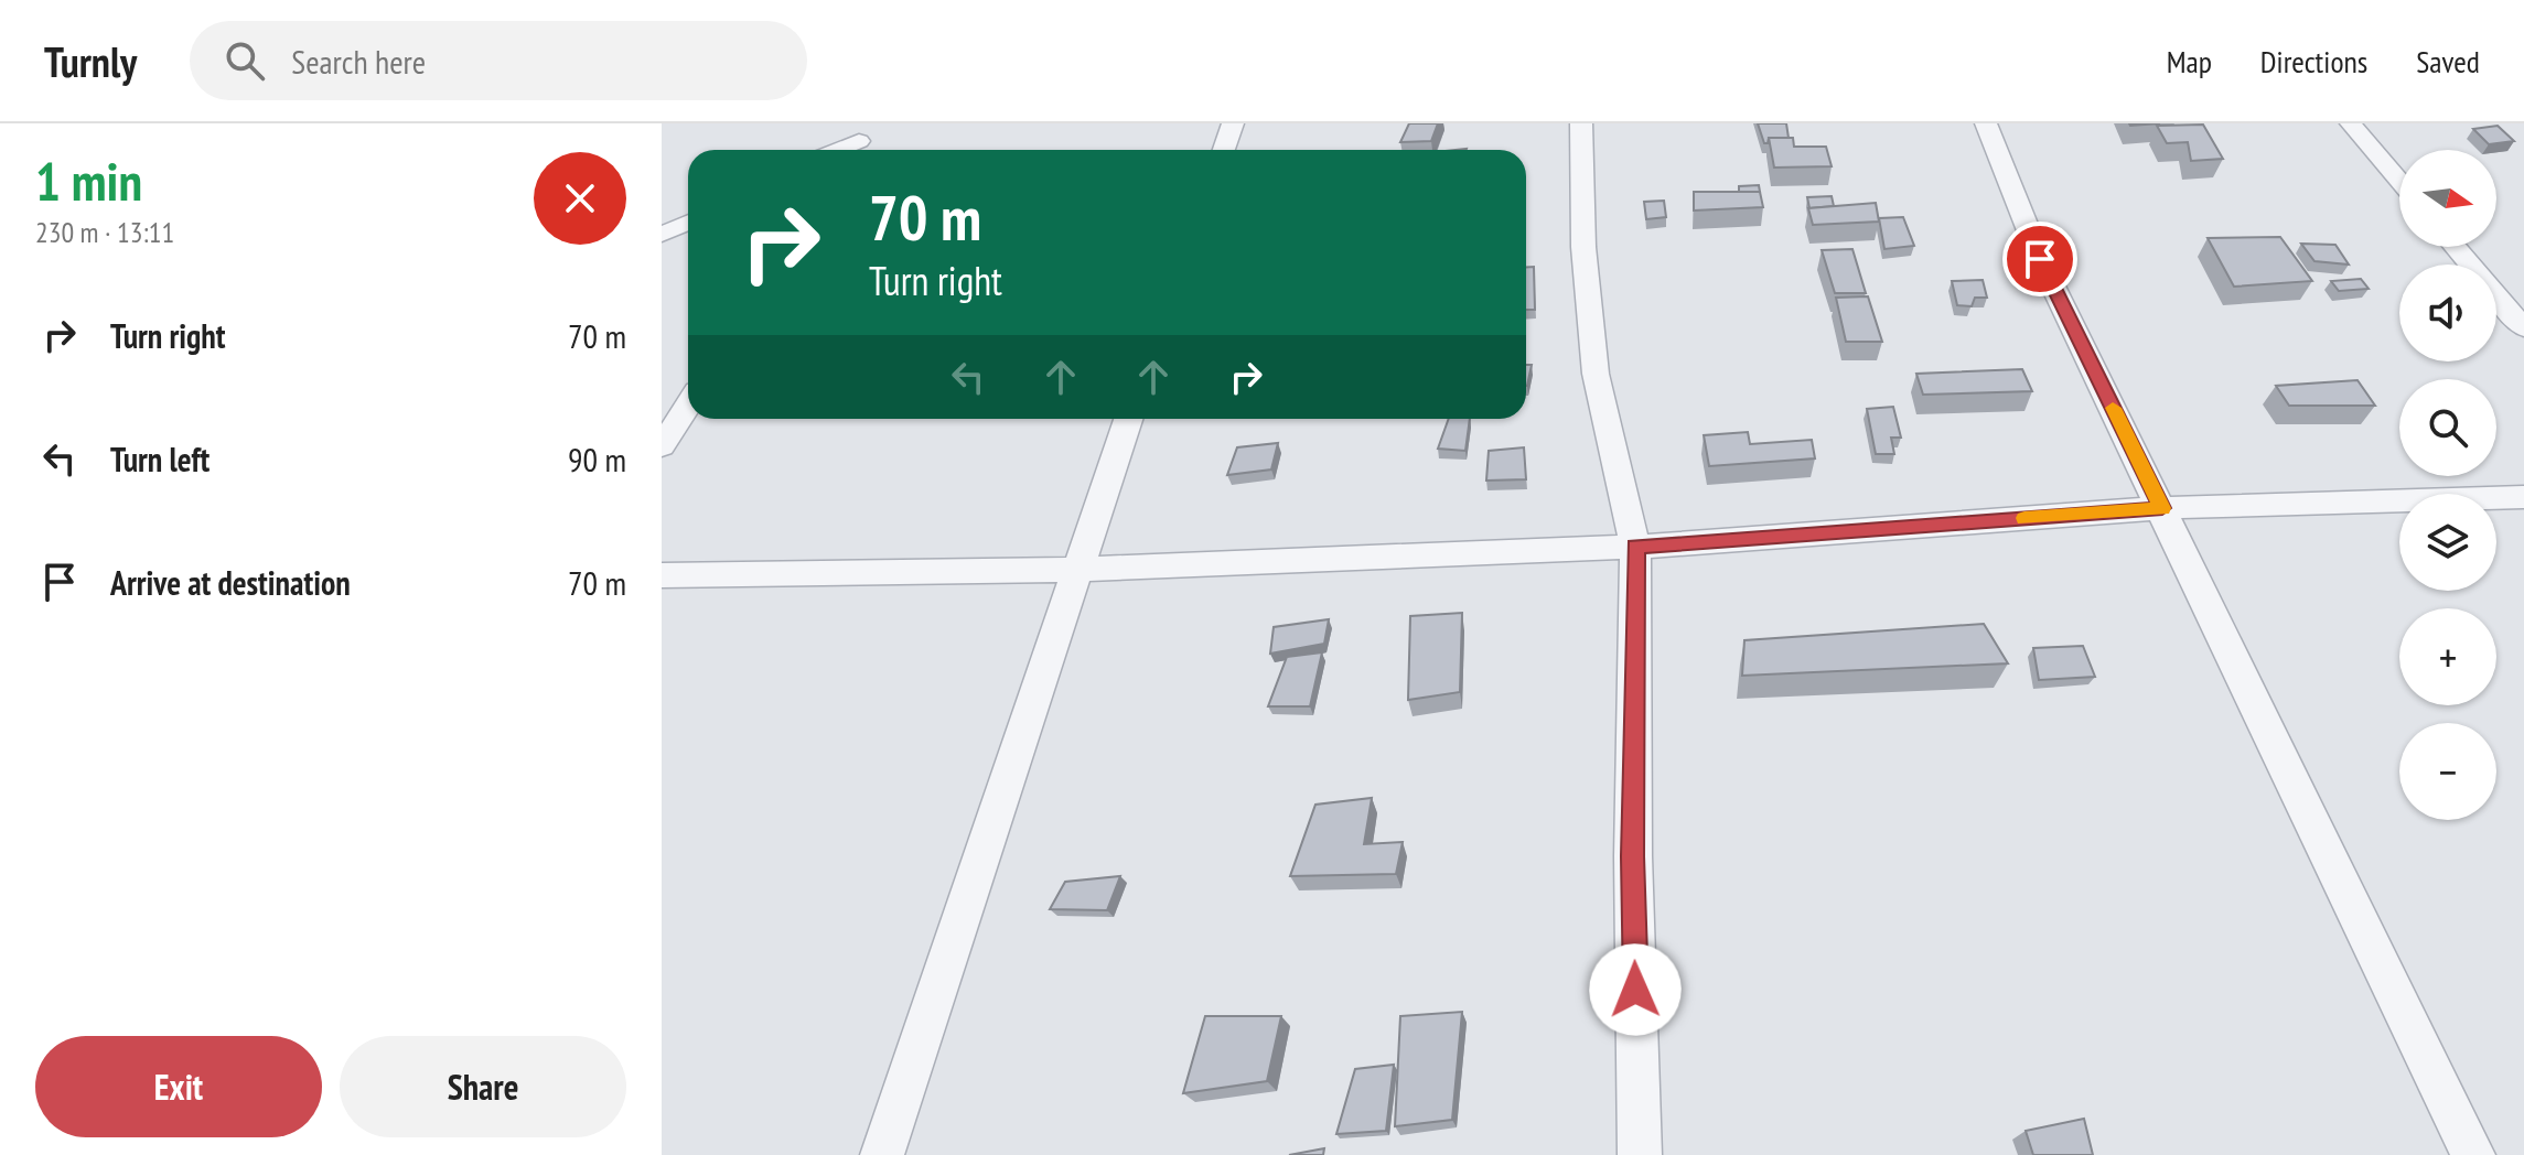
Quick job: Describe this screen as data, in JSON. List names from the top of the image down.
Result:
{
  "north": "right",
  "page": {
    "header": "Turnly",
    "search": "Search here",
    "nav": ["Map", "Directions", "Saved"],
    "heading": ["1 min", "230 m · 13:11"],
    "map_buttons": ["+", "−"],
    "turn": ["70 m", "Turn right"],
    "list": [
      {
        "name": "Turn right",
        "value": "70 m"
      },
      {
        "name": "Turn left",
        "value": "90 m"
      },
      {
        "name": "Arrive at destination",
        "value": "70 m"
      }
    ],
    "buttons": ["Exit", "Share"]
  }
}
